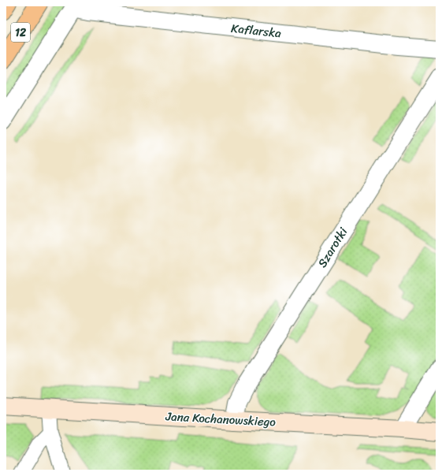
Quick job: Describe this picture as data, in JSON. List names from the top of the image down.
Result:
{
  "streets": {
    "highway": ["12"],
    "street": ["Kaflarska", "Szarotki", "Jana Kochanowskiego"]
  },
  "crossings": [
    ["Szarotki", "Jana Kochanowskiego"]
  ]
}
